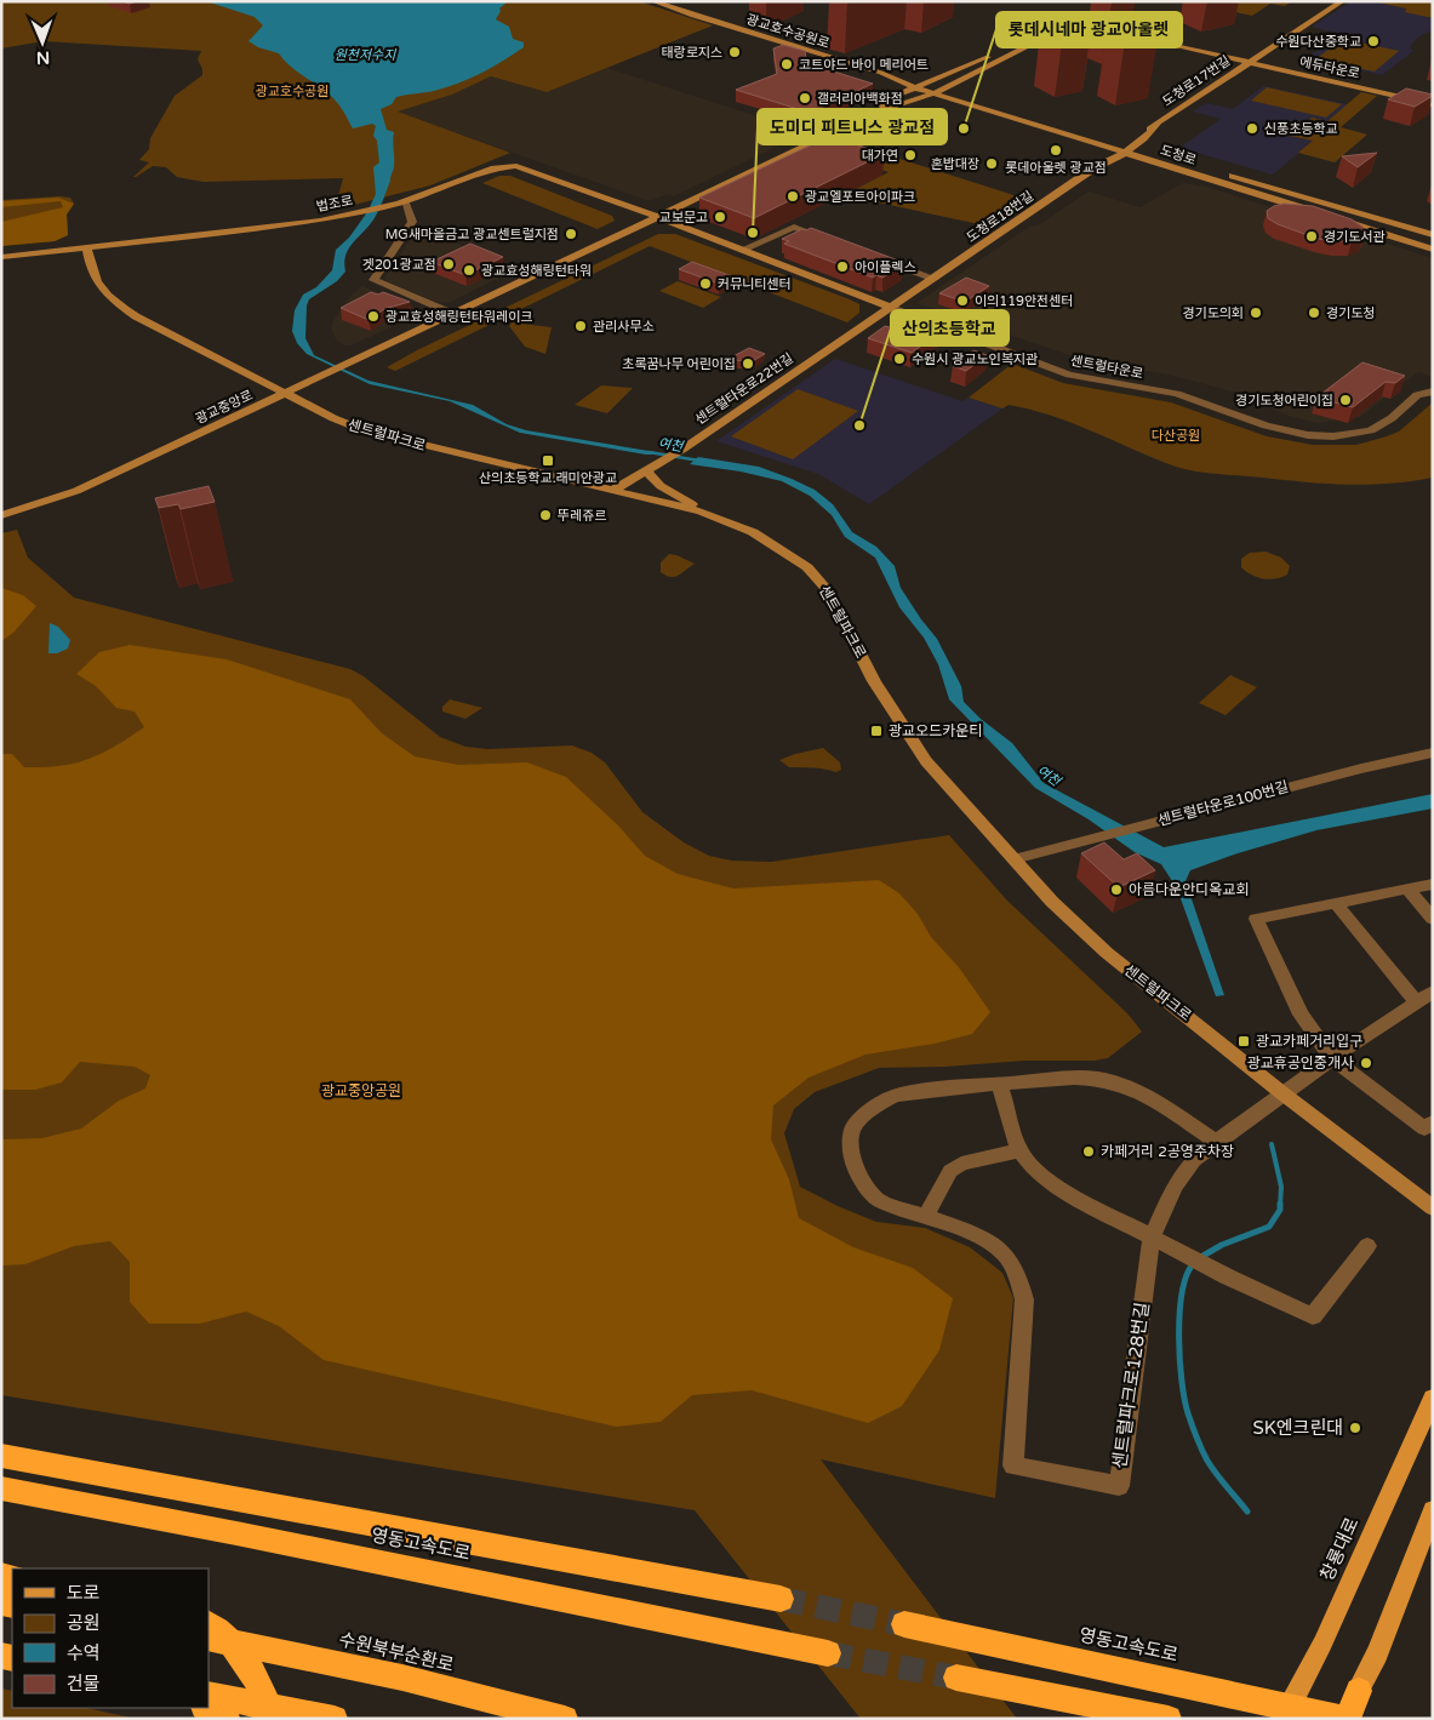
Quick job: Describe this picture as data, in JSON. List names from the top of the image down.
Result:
{
  "streets": {
    "highway": ["영동고속도로", "수원북부순환로"],
    "main road": ["창룡대로"],
    "street": [
      "광교호수공원로",
      "에듀타운로",
      "도청로17번길",
      "도청로",
      "법조로",
      "도청로18번길",
      "센트럴타운로",
      "센트럴타운로22번길",
      "광교중앙로",
      "센트럴파크로",
      "센트럴타운로100번길",
      "센트럴파크로128번길"
    ]
  },
  "crossings": [
    ["광교호수공원로", "도청로17번길"],
    ["광교호수공원로", "도청로"],
    ["광교호수공원로", "도청로18번길"],
    ["광교호수공원로", "광교중앙로"],
    ["에듀타운로", "도청로17번길"],
    ["도청로17번길", "도청로"],
    ["도청로17번길", "도청로18번길"],
    ["도청로", "도청로18번길"],
    ["도청로", "광교중앙로"],
    ["법조로", "센트럴타운로"],
    ["법조로", "광교중앙로"],
    ["법조로", "센트럴파크로"],
    ["도청로18번길", "센트럴타운로"],
    ["도청로18번길", "센트럴타운로22번길"],
    ["센트럴타운로", "센트럴타운로22번길"],
    ["센트럴타운로", "광교중앙로"],
    ["센트럴타운로22번길", "센트럴파크로"],
    ["광교중앙로", "센트럴파크로"],
    ["센트럴파크로", "센트럴타운로100번길"],
    ["센트럴파크로", "센트럴파크로128번길"]
  ],
  "water": ["원천저수지", "여천"],
  "parks": ["광교호수공원", "다산공원", "광교중앙공원"],
  "places": {
    "other": [
      "수원다산중학교",
      "태랑로지스",
      "코트야드 바이 메리어트",
      "갤러리아백화점",
      "롯데시네마 광교아울렛",
      "신풍초등학교",
      "롯데아울렛 광교점",
      "대가연",
      "혼밥대장",
      "광교엘포트아이파크",
      "교보문고",
      "도미디 피트니스 광교점",
      "MG새마을금고 광교센트럴지점",
      "경기도서관",
      "겟201광교점",
      "아이플렉스",
      "광교효성해링턴타워",
      "커뮤니티센터",
      "이의119안전센터",
      "경기도의회",
      "경기도청",
      "광교효성해링턴타워레이크",
      "관리사무소",
      "수원시 광교노인복지관",
      "초록꿈나무 어린이집",
      "경기도청어린이집",
      "산의초등학교",
      "뚜레쥬르",
      "아름다운안디옥교회",
      "광교휴공인중개사",
      "카페거리 2공영주차장",
      "SK엔크린대"
    ],
    "transit": ["산의초등학교.래미안광교", "광교오드카운티", "광교카페거리입구"]
  },
  "legend": [
    "도로",
    "공원",
    "수역",
    "건물"
  ],
  "north": "bottom"
}
